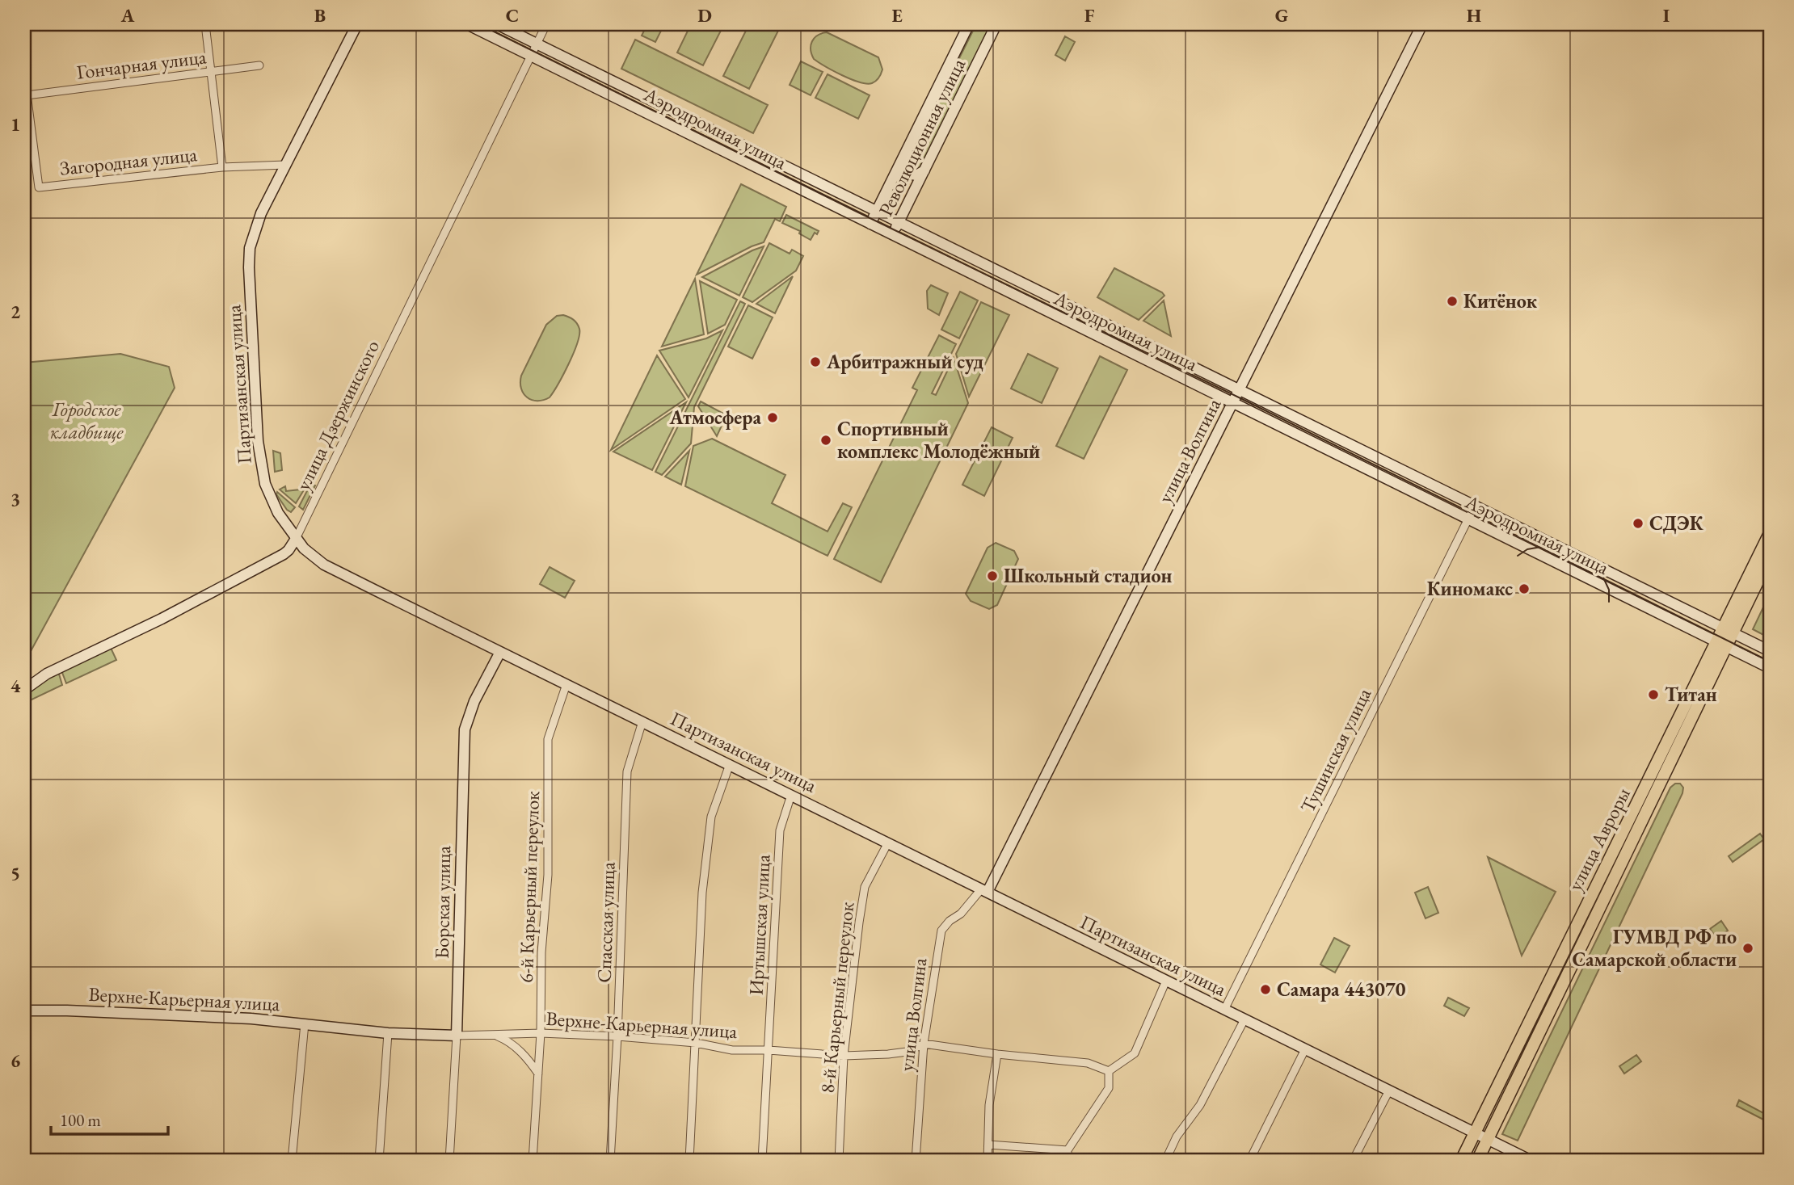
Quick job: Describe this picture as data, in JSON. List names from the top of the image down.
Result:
{
  "streets": {
    "main road": ["улица Авроры"],
    "street": [
      "Гончарная улица",
      "Аэродромная улица",
      "Революционная улица",
      "Загородная улица",
      "Партизанская улица",
      "улица Дзержинского",
      "улица Волгина",
      "Тушинская улица",
      "6-й Карьерный переулок",
      "Борская улица",
      "Спасская улица",
      "Иртышская улица",
      "8-й Карьерный переулок",
      "Верхне-Карьерная улица"
    ]
  },
  "crossings": [
    ["Гончарная улица", "Загородная улица"],
    ["Аэродромная улица", "Революционная улица"],
    ["Аэродромная улица", "улица Дзержинского"],
    ["Аэродромная улица", "улица Волгина"],
    ["Аэродромная улица", "Тушинская улица"],
    ["Аэродромная улица", "улица Авроры"],
    ["Партизанская улица", "улица Дзержинского"],
    ["Партизанская улица", "улица Волгина"],
    ["Партизанская улица", "Тушинская улица"],
    ["Партизанская улица", "улица Авроры"],
    ["Партизанская улица", "6-й Карьерный переулок"],
    ["Партизанская улица", "Борская улица"],
    ["Партизанская улица", "Спасская улица"],
    ["Партизанская улица", "Иртышская улица"],
    ["Партизанская улица", "8-й Карьерный переулок"],
    ["улица Волгина", "Верхне-Карьерная улица"],
    ["6-й Карьерный переулок", "Верхне-Карьерная улица"],
    ["Борская улица", "Верхне-Карьерная улица"],
    ["Спасская улица", "Верхне-Карьерная улица"],
    ["Иртышская улица", "Верхне-Карьерная улица"],
    ["8-й Карьерный переулок", "Верхне-Карьерная улица"]
  ],
  "parks": ["Городское кладбище"],
  "places": [
    "Китёнок",
    "Арбитражный суд",
    "Атмосфера",
    "Спортивный комплекс Молодёжный",
    "СДЭК",
    "Школьный стадион",
    "Киномакс",
    "Титан",
    "ГУМВД РФ по Самарской области",
    "Самара 443070"
  ],
  "scale_bar": "100 m",
  "grid": {
    "columns": [
      "A",
      "B",
      "C",
      "D",
      "E",
      "F",
      "G",
      "H",
      "I"
    ],
    "rows": [
      "1",
      "2",
      "3",
      "4",
      "5",
      "6"
    ]
  }
}
